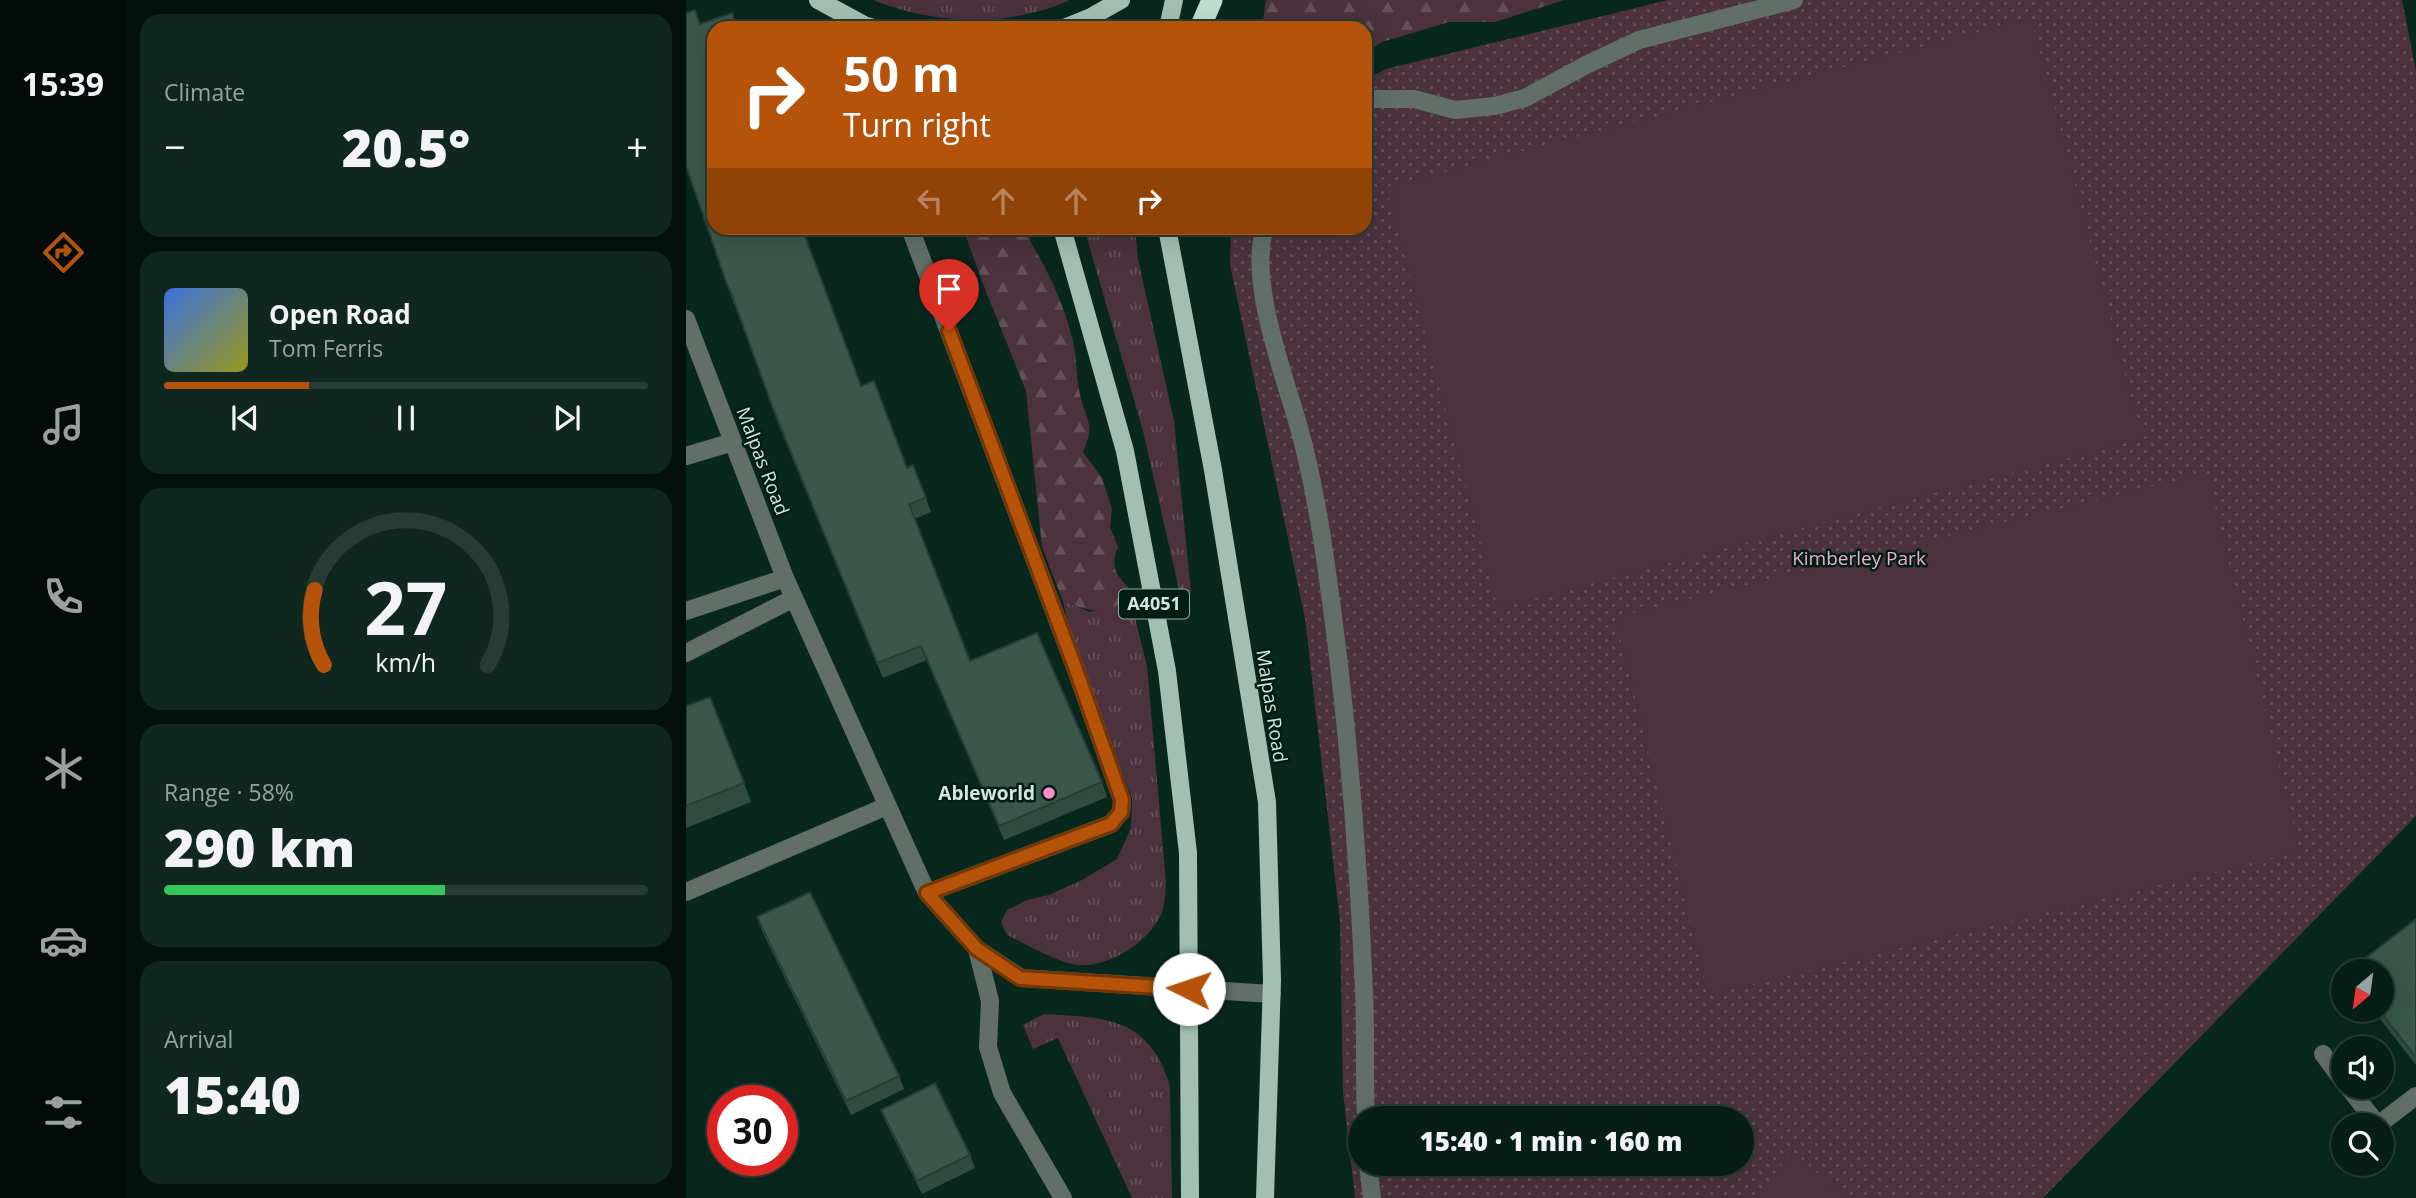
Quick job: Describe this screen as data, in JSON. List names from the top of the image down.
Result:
{
  "streets": {
    "main road": ["Malpas Road", "A4051"]
  },
  "crossings": [
    ["Malpas Road", "A4051"]
  ],
  "parks": ["Kimberley Park"],
  "places": ["Ableworld"],
  "north": "bottom left",
  "page": {
    "tabs": "15:39",
    "tile": [
      "Climate",
      ["Range · 58%", "290 km"],
      ["Arrival", "15:40"]
    ],
    "turn": ["50 m", "Turn right"],
    "heat": ["−", "20.5°", "+"],
    "song": ["Open Road", "Tom Ferris"],
    "limit": "30",
    "trip": "15:40 · 1 min · 160 m",
    "gauge": ["27", "km/h"]
  }
}
